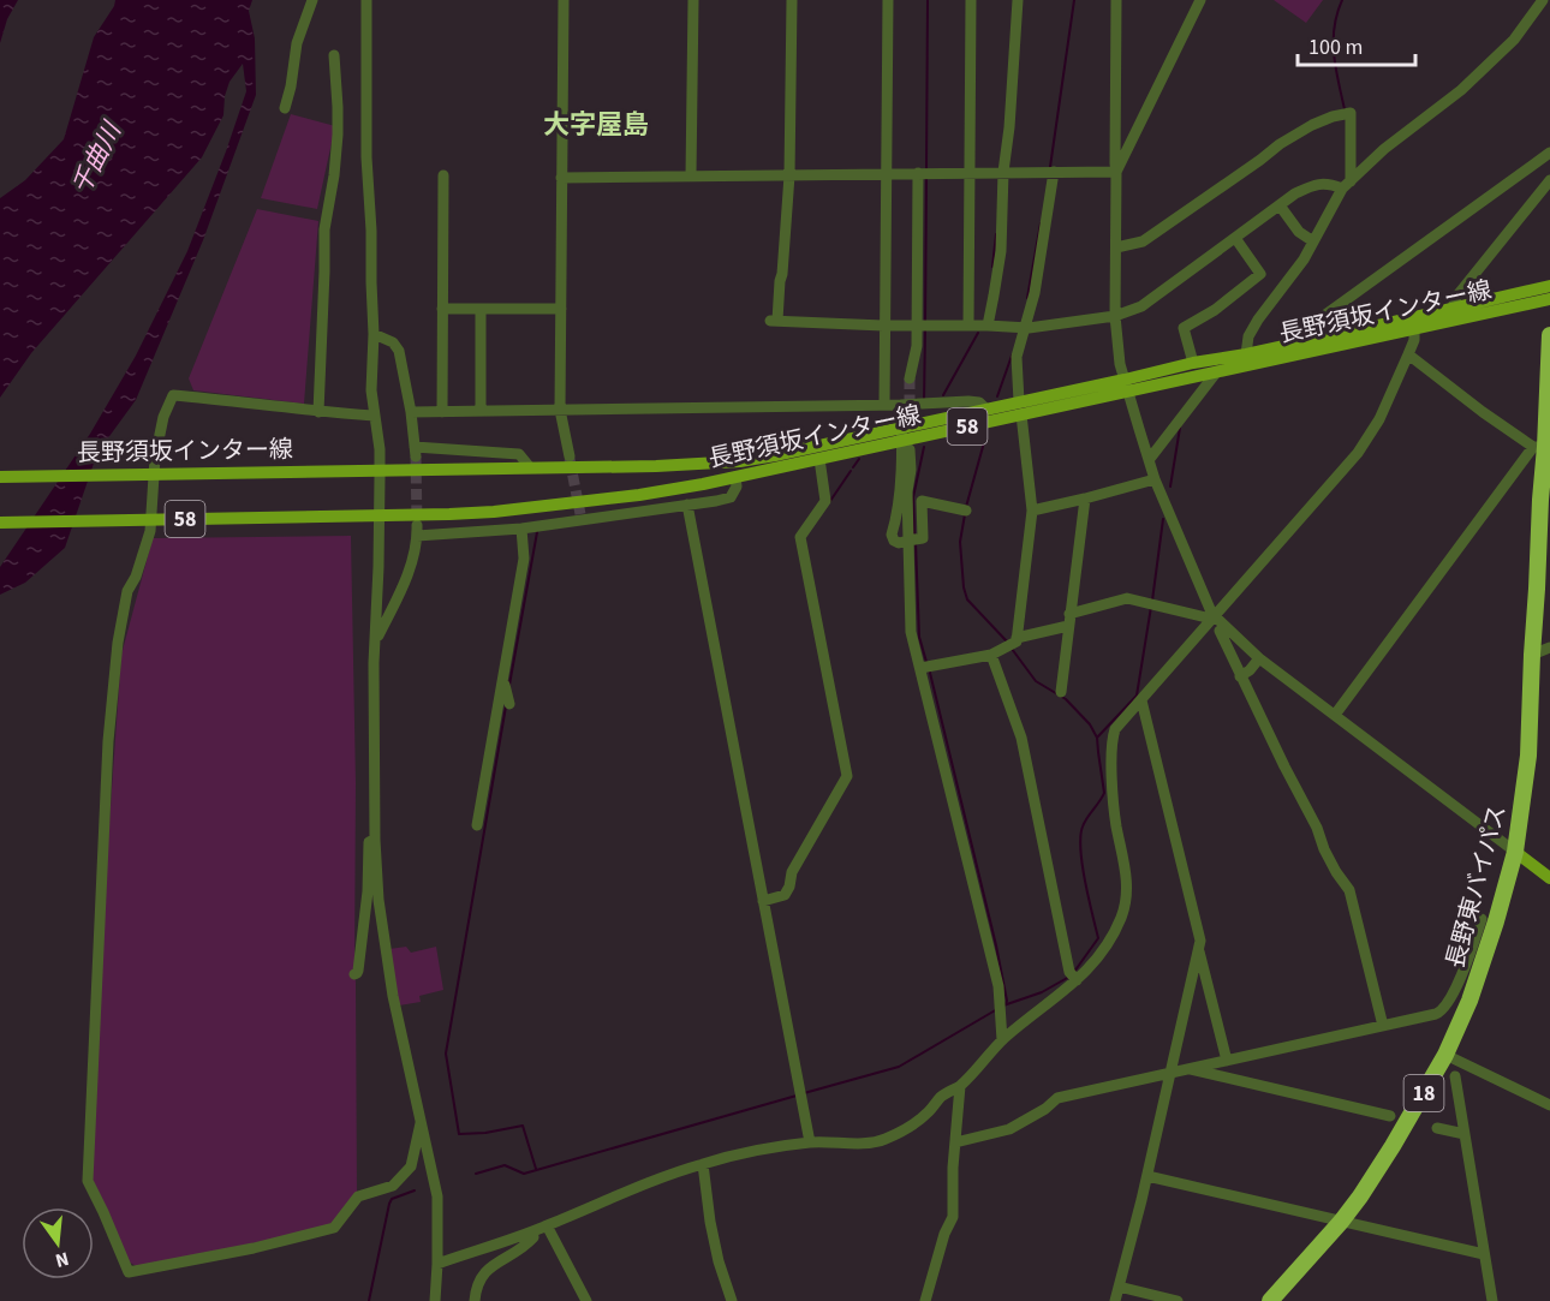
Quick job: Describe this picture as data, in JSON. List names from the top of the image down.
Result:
{
  "streets": {
    "highway": ["長野東バイパス", "18"],
    "main road": ["長野須坂インター線", "58"]
  },
  "districts": ["大字屋島"],
  "water": ["千曲川"],
  "scale_bar": "100 m",
  "north": "bottom"
}
